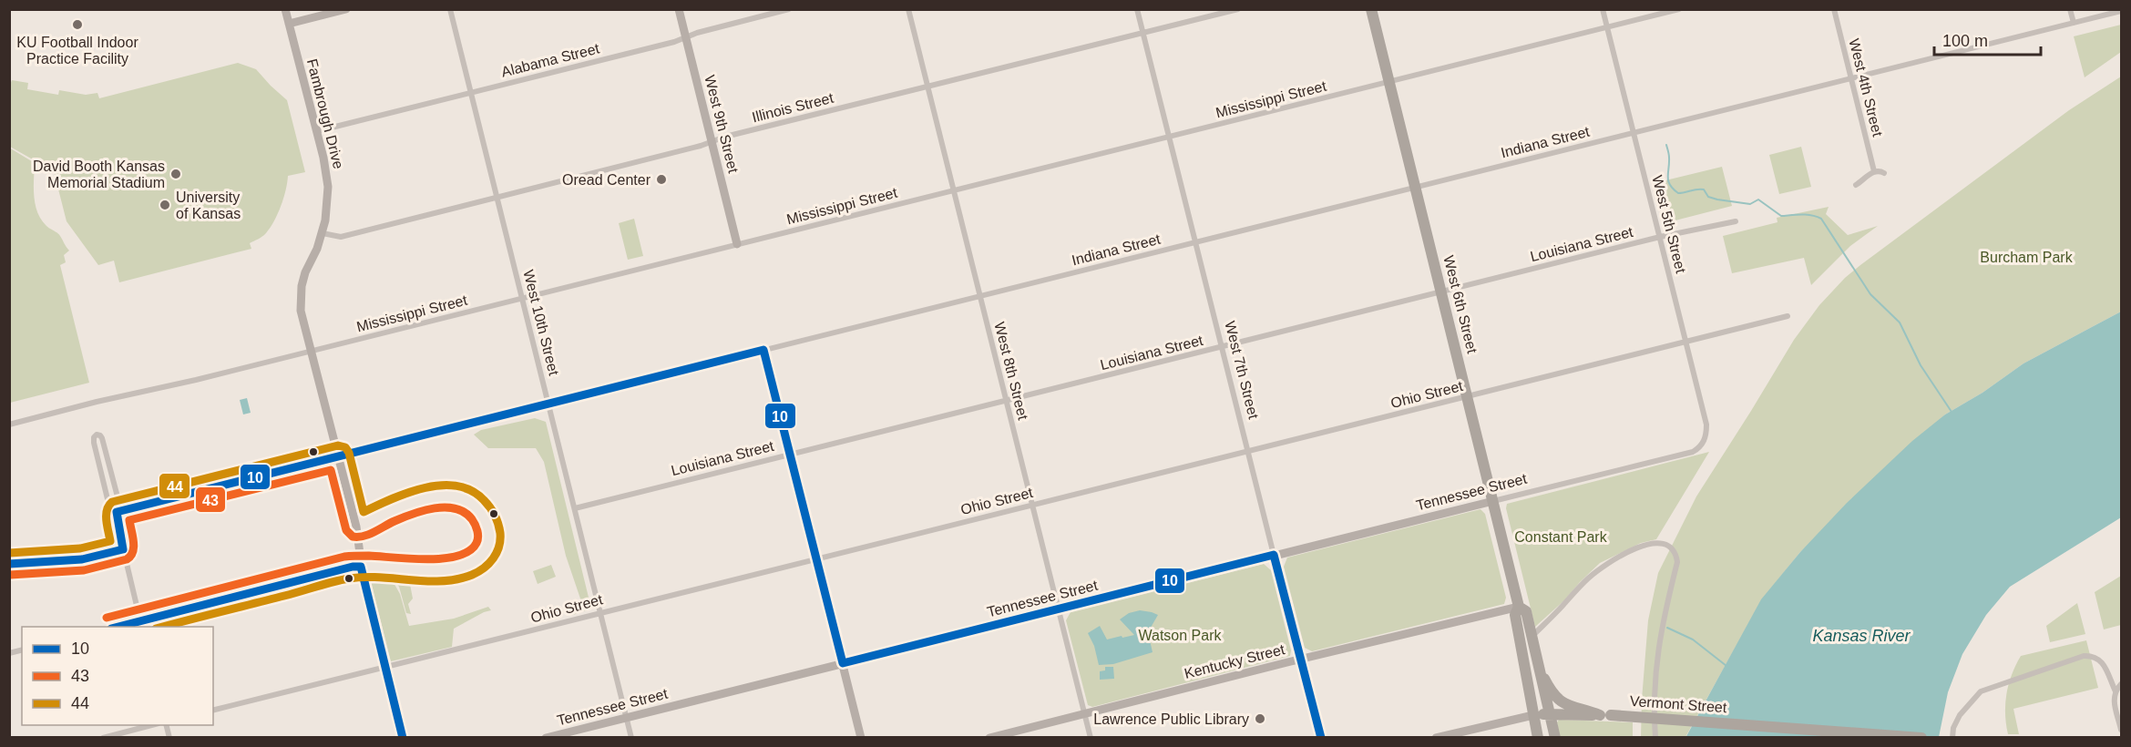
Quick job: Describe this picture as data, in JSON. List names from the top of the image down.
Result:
{
  "streets": {
    "highway": ["West 6th Street", "Vermont Street"],
    "main road": [
      "Fambrough Drive",
      "West 9th Street",
      "West 7th Street",
      "Tennessee Street",
      "Kentucky Street"
    ],
    "street": [
      "Alabama Street",
      "West 4th Street",
      "Mississippi Street",
      "Illinois Street",
      "Indiana Street",
      "West 5th Street",
      "Louisiana Street",
      "West 10th Street",
      "West 8th Street",
      "Ohio Street"
    ]
  },
  "crossings": [
    ["Alabama Street", "Fambrough Drive"],
    ["Alabama Street", "West 9th Street"],
    ["Alabama Street", "West 10th Street"],
    ["West 4th Street", "Indiana Street"],
    ["Mississippi Street", "Fambrough Drive"],
    ["Mississippi Street", "West 9th Street"],
    ["Mississippi Street", "West 5th Street"],
    ["Mississippi Street", "West 6th Street"],
    ["Mississippi Street", "West 10th Street"],
    ["Mississippi Street", "West 7th Street"],
    ["Mississippi Street", "West 8th Street"],
    ["Illinois Street", "Fambrough Drive"],
    ["Illinois Street", "West 9th Street"],
    ["Illinois Street", "West 10th Street"],
    ["Illinois Street", "West 7th Street"],
    ["Illinois Street", "West 8th Street"],
    ["Fambrough Drive", "Indiana Street"],
    ["Fambrough Drive", "Ohio Street"],
    ["Indiana Street", "West 5th Street"],
    ["Indiana Street", "West 6th Street"],
    ["Indiana Street", "West 10th Street"],
    ["Indiana Street", "West 7th Street"],
    ["Indiana Street", "West 8th Street"],
    ["West 5th Street", "Louisiana Street"],
    ["West 5th Street", "Ohio Street"],
    ["West 5th Street", "Tennessee Street"],
    ["Louisiana Street", "West 6th Street"],
    ["Louisiana Street", "West 10th Street"],
    ["Louisiana Street", "West 7th Street"],
    ["Louisiana Street", "West 8th Street"],
    ["West 6th Street", "Ohio Street"],
    ["West 6th Street", "Tennessee Street"],
    ["West 6th Street", "Kentucky Street"],
    ["West 6th Street", "Vermont Street"],
    ["West 10th Street", "Ohio Street"],
    ["West 10th Street", "Tennessee Street"],
    ["West 7th Street", "Ohio Street"],
    ["West 7th Street", "Tennessee Street"],
    ["West 7th Street", "Kentucky Street"],
    ["West 8th Street", "Ohio Street"],
    ["West 8th Street", "Tennessee Street"],
    ["West 8th Street", "Kentucky Street"]
  ],
  "water": ["Kansas River"],
  "parks": ["Burcham Park", "Constant Park", "Watson Park"],
  "places": [
    "KU Football Indoor Practice Facility",
    "David Booth Kansas Memorial Stadium",
    "Oread Center",
    "University of Kansas",
    "Lawrence Public Library"
  ],
  "lines": ["transit line 10", "transit line 44", "transit line 43"],
  "legend": ["10", "43", "44"],
  "scale_bar": "100 m"
}
